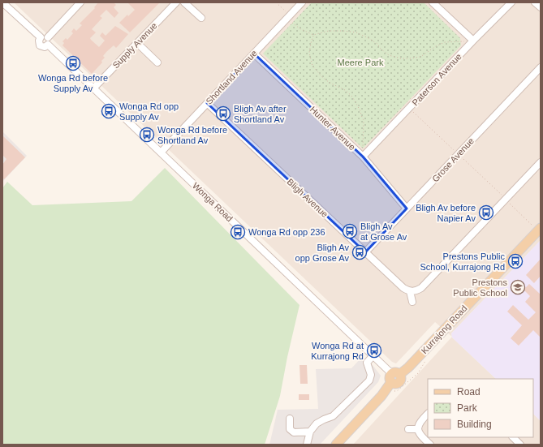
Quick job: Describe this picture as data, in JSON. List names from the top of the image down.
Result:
{
  "streets": {
    "main road": ["Kurrajong Road"],
    "street": [
      "Supply Avenue",
      "Shortland Avenue",
      "Paterson Avenue",
      "Hunter Avenue",
      "Grose Avenue",
      "Bligh Avenue",
      "Wonga Road"
    ]
  },
  "crossings": [
    ["Supply Avenue", "Wonga Road"],
    ["Shortland Avenue", "Hunter Avenue"],
    ["Shortland Avenue", "Bligh Avenue"],
    ["Shortland Avenue", "Wonga Road"],
    ["Paterson Avenue", "Hunter Avenue"],
    ["Hunter Avenue", "Grose Avenue"],
    ["Grose Avenue", "Bligh Avenue"],
    ["Wonga Road", "Kurrajong Road"]
  ],
  "parks": ["Meere Park"],
  "places": {
    "bus stop": [
      "Wonga Rd before Supply Av",
      "Wonga Rd opp Supply Av",
      "Bligh Av after Shortland Av",
      "Wonga Rd before Shortland Av",
      "Bligh Av before Napier Av",
      "Bligh Av at Grose Av",
      "Wonga Rd opp 236",
      "Bligh Av opp Grose Av",
      "Prestons Public School, Kurrajong Rd",
      "Wonga Rd at Kurrajong Rd"
    ],
    "school or university": ["Prestons Public School"]
  },
  "legend": ["Road", "Park", "Building"]
}
